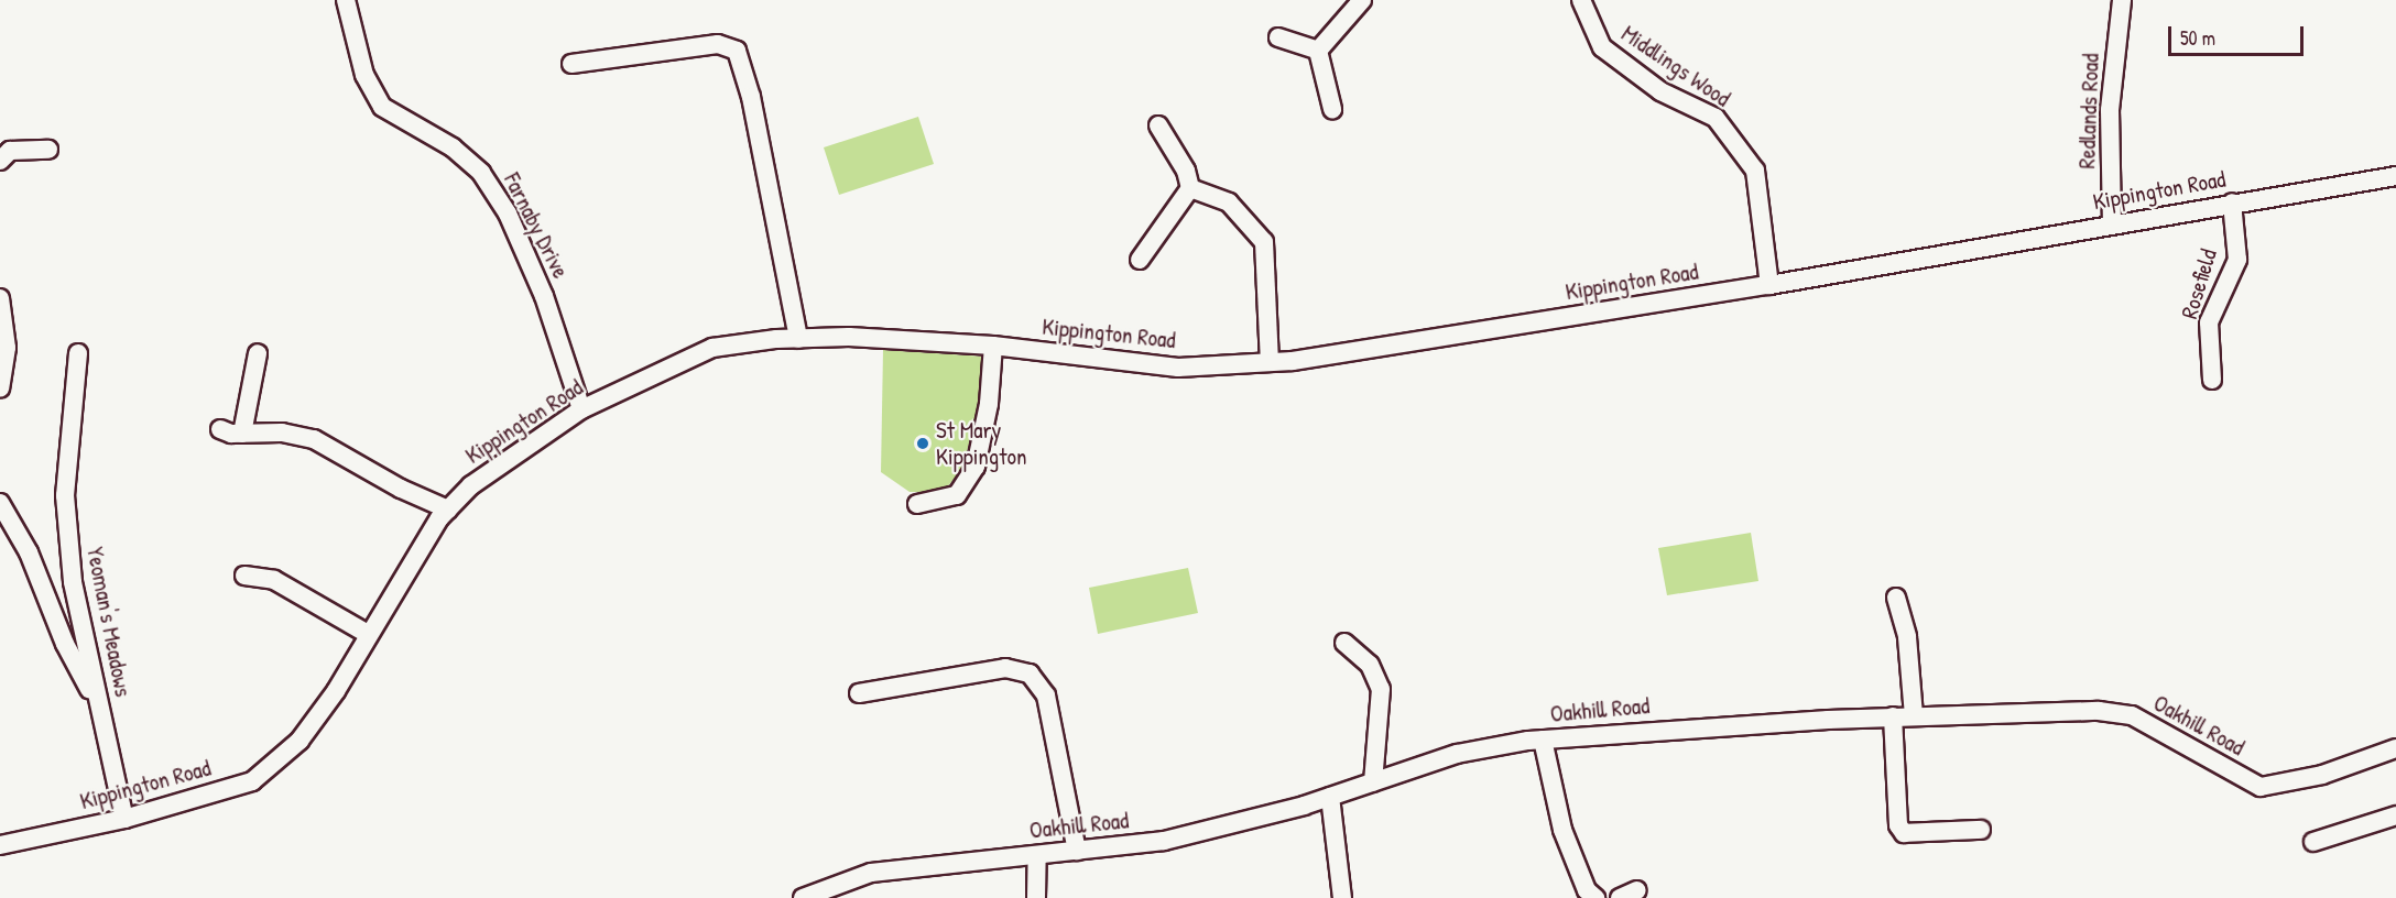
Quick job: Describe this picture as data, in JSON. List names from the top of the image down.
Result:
{
  "streets": {
    "street": [
      "Middlings Wood",
      "Redlands Road",
      "Kippington Road",
      "Farnaby Drive",
      "Rosefield",
      "Yeoman's Meadows",
      "Oakhill Road"
    ]
  },
  "crossings": [
    ["Middlings Wood", "Kippington Road"],
    ["Redlands Road", "Kippington Road"],
    ["Kippington Road", "Farnaby Drive"],
    ["Kippington Road", "Rosefield"],
    ["Kippington Road", "Yeoman's Meadows"]
  ],
  "places": ["St Mary Kippington"],
  "scale_bar": "50 m"
}
